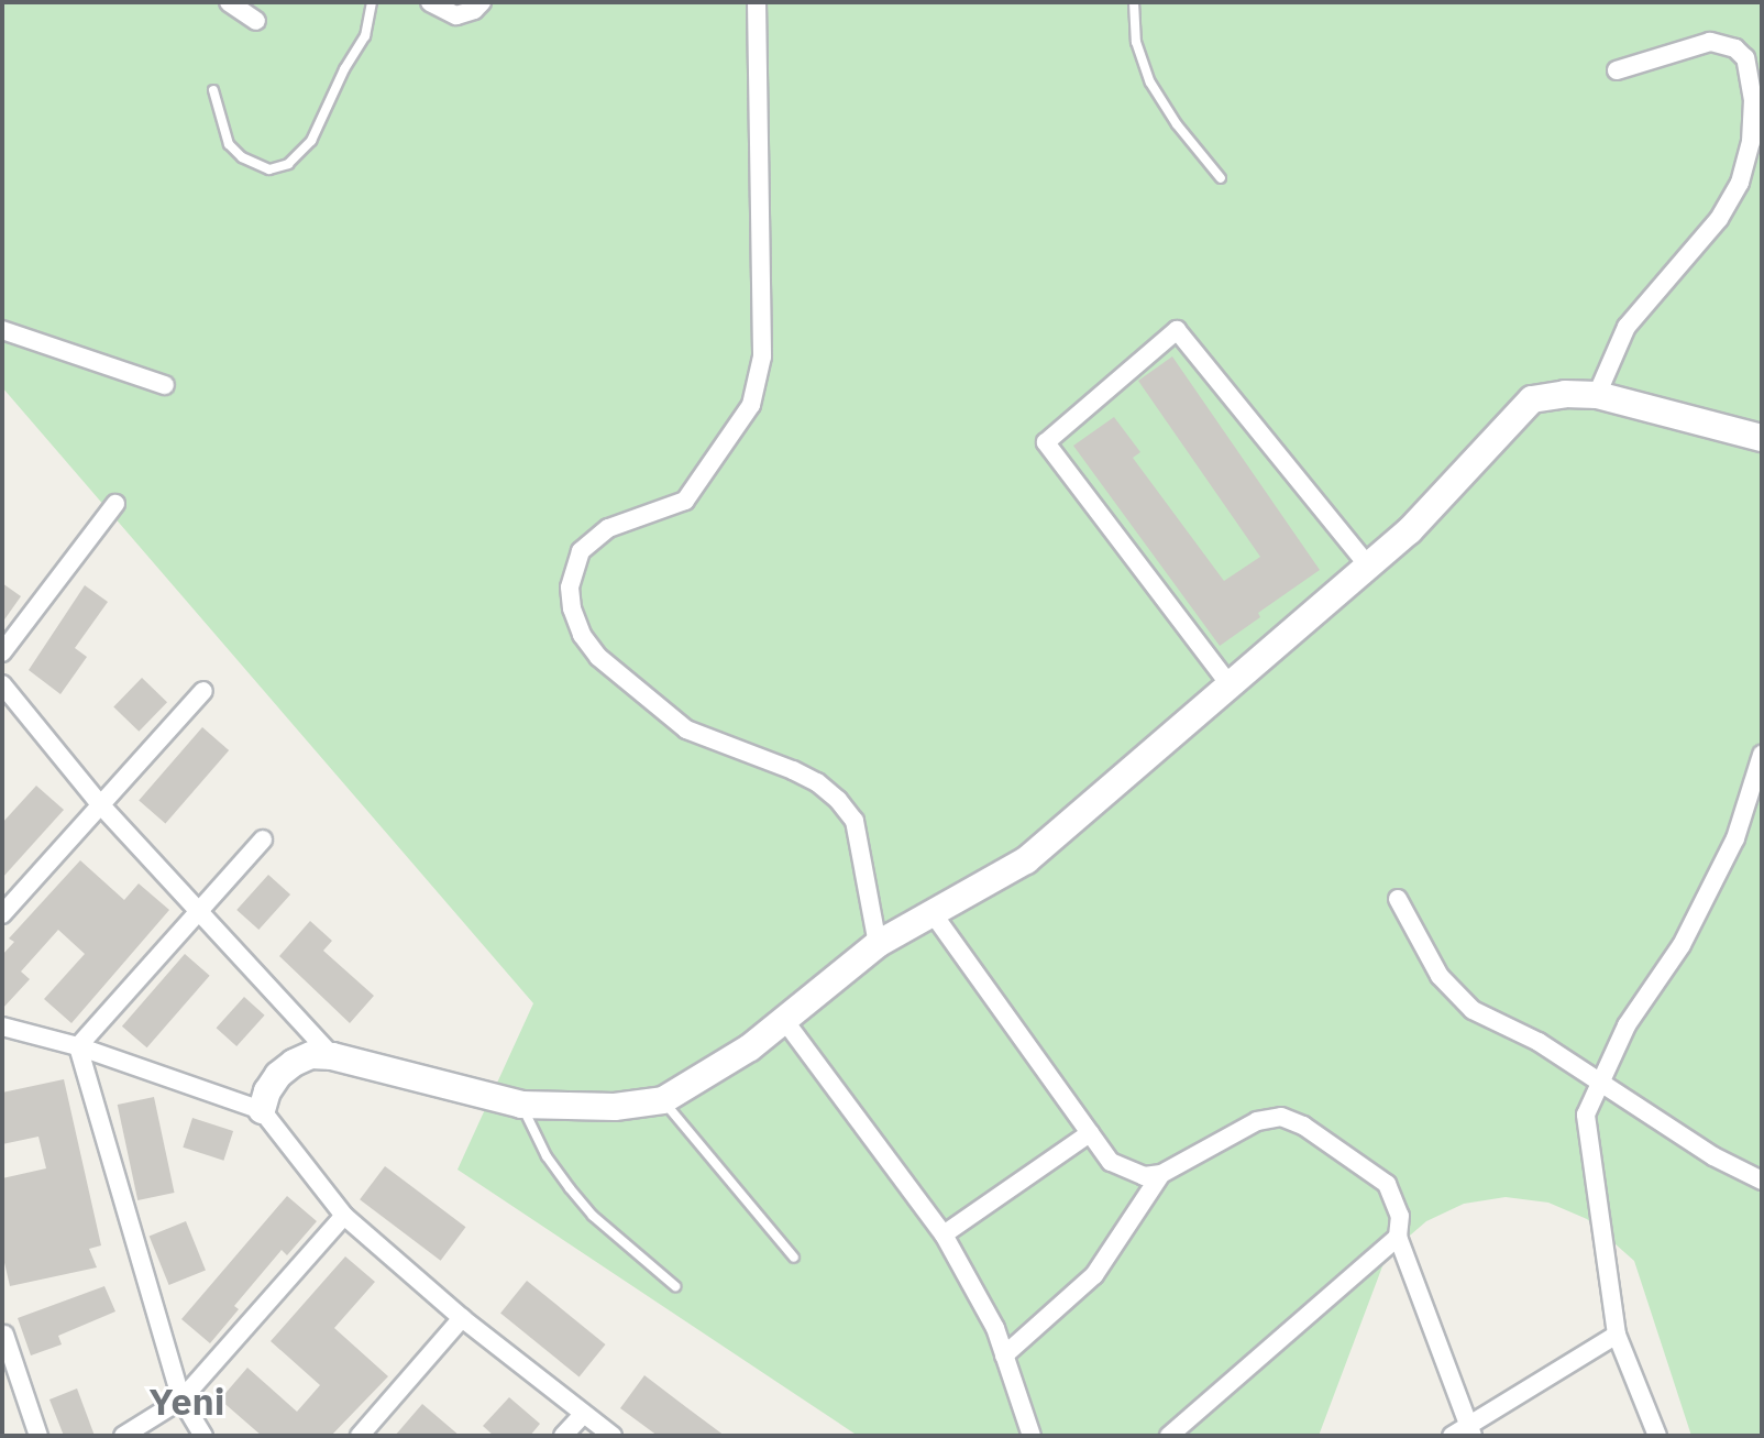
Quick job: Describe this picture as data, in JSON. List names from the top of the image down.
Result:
{
  "districts": ["Yeni"]
}
